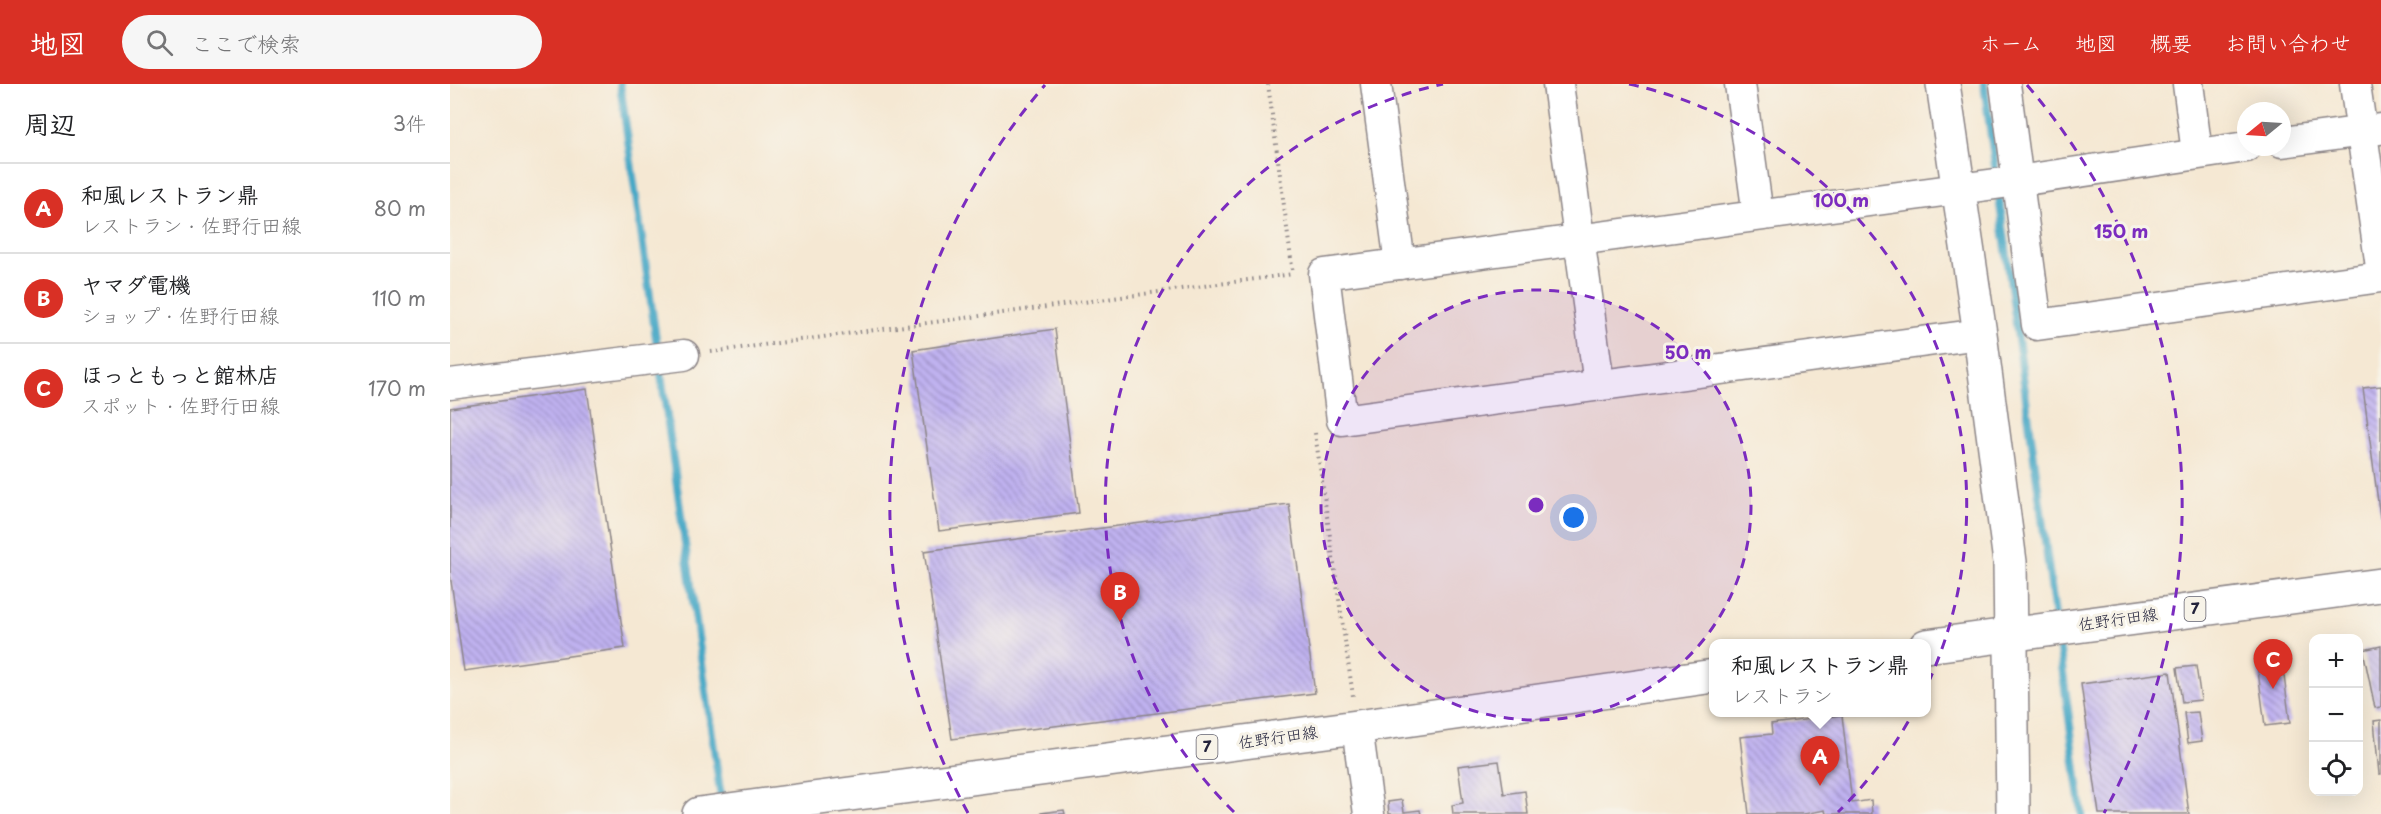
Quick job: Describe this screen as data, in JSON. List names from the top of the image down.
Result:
{
  "streets": {
    "main road": ["7", "佐野行田線"]
  },
  "north": "left",
  "page": {
    "header": "地図",
    "search": "ここで検索",
    "nav": [
      "ホーム",
      "地図",
      "概要",
      "お問い合わせ"
    ],
    "heading": ["周辺", "3件"],
    "list": [
      {
        "mark": "A",
        "name": "和風レストラン鼎",
        "note": "レストラン · 佐野行田線",
        "value": "80 m"
      },
      {
        "mark": "B",
        "name": "ヤマダ電機",
        "note": "ショップ · 佐野行田線",
        "value": "110 m"
      },
      {
        "mark": "C",
        "name": "ほっともっと館林店",
        "note": "スポット · 佐野行田線",
        "value": "170 m"
      }
    ],
    "pins": ["B", "C", "A"],
    "map_buttons": ["+", "−"],
    "popup": ["和風レストラン鼎", "レストラン"]
  },
  "rings": ["100 m", "150 m", "50 m"]
}
